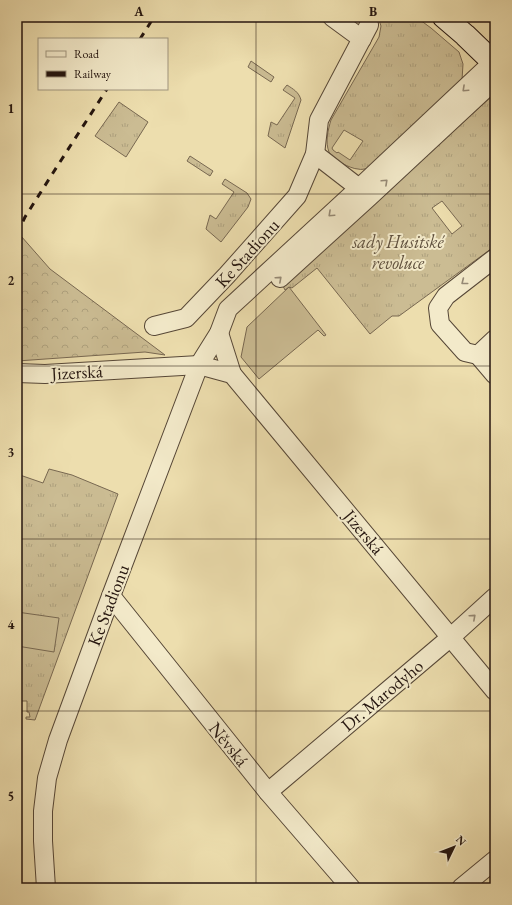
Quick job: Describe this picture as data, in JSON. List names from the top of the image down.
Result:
{
  "streets": {
    "street": [
      "Ke Stadionu",
      "Jizerská",
      "Dr. Marodyho",
      "Něvská"
    ]
  },
  "crossings": [
    ["Ke Stadionu", "Jizerská"],
    ["Ke Stadionu", "Něvská"],
    ["Jizerská", "Dr. Marodyho"],
    ["Dr. Marodyho", "Něvská"]
  ],
  "parks": ["sady Husitské revoluce"],
  "legend": ["Road", "Railway"],
  "north": "top right",
  "grid": {
    "columns": ["A", "B"],
    "rows": [
      "1",
      "2",
      "3",
      "4",
      "5"
    ]
  }
}
